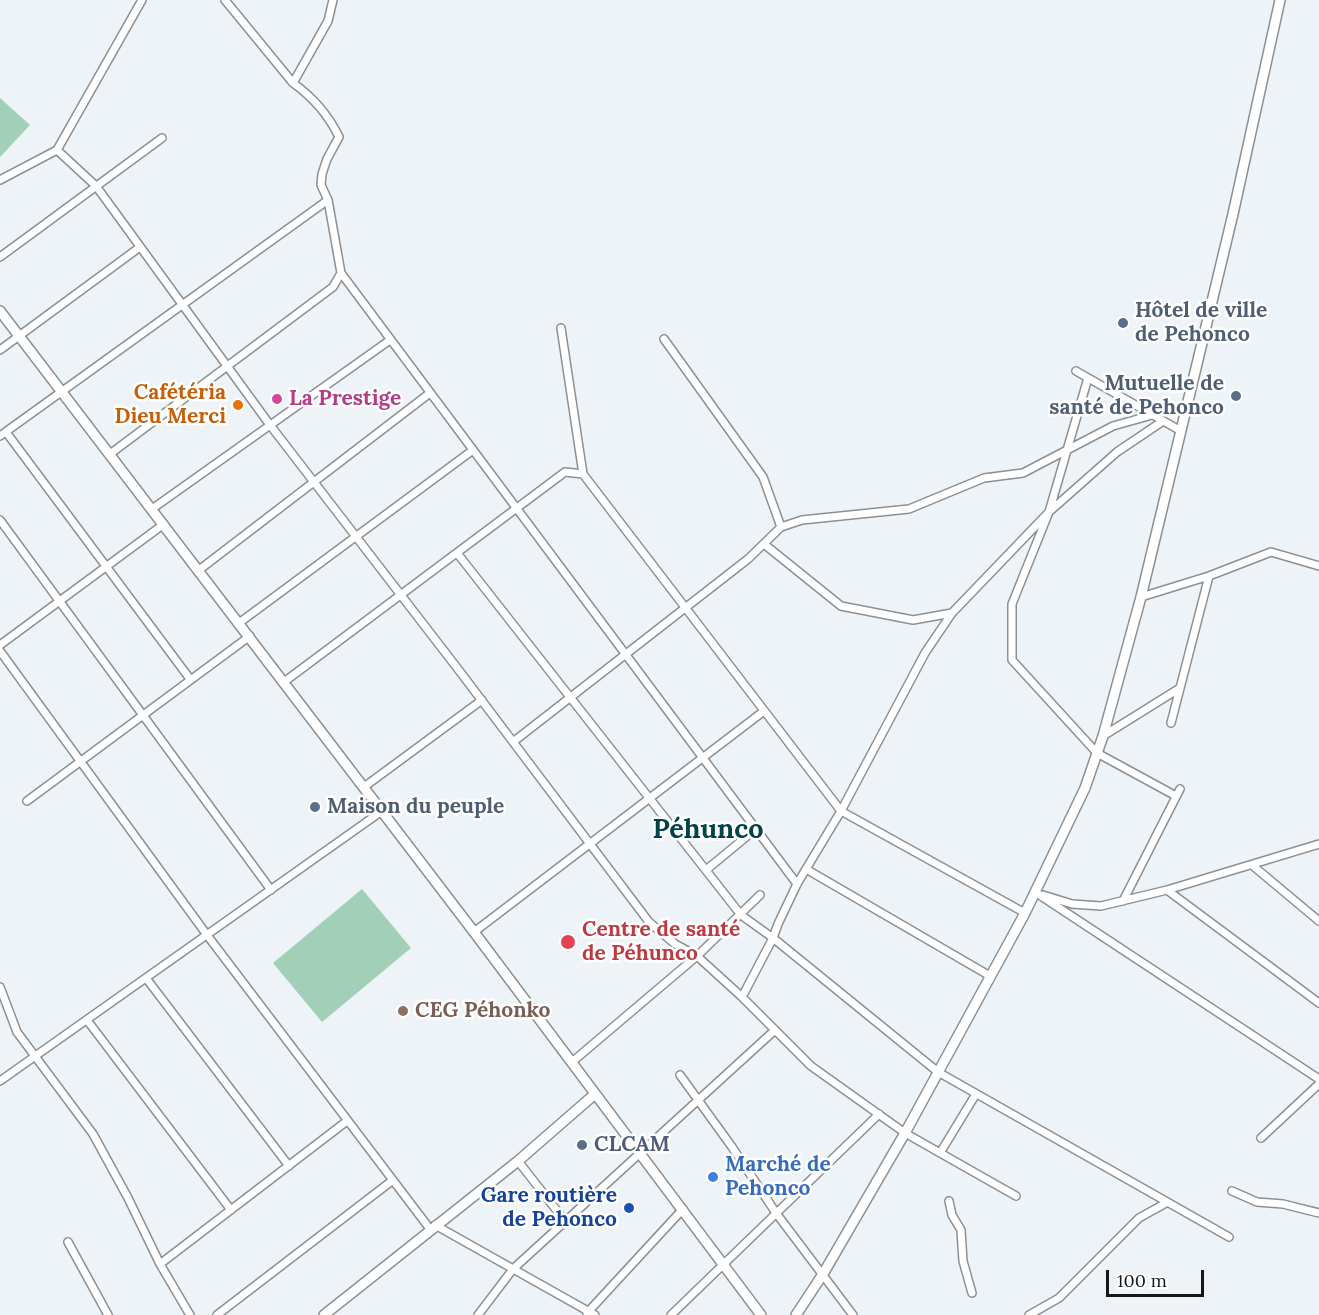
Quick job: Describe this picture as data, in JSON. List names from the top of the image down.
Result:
{
  "districts": ["Péhunco"],
  "places": [
    "Hôtel de ville de Pehonco",
    "Mutuelle de santé de Pehonco",
    "La Prestige",
    "Cafétéria Dieu Merci",
    "Maison du peuple",
    "Centre de santé de Péhunco",
    "CEG Péhonko",
    "CLCAM",
    "Marché de Pehonco",
    "Gare routière de Pehonco"
  ],
  "scale_bar": "100 m"
}
